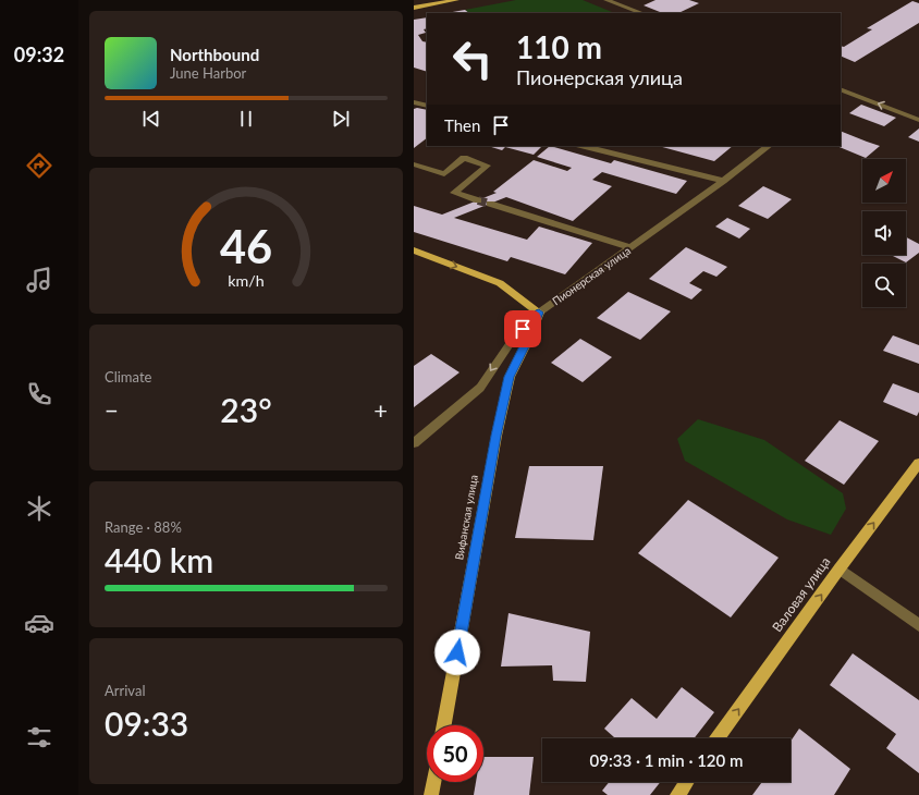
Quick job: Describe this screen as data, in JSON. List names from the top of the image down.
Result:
{
  "streets": {
    "main road": ["Вифанская улица", "Валовая улица"],
    "street": ["Пионерская улица"]
  },
  "crossings": [
    ["Пионерская улица", "Вифанская улица"]
  ],
  "one_way": ["Пионерская улица", "Валовая улица"],
  "north": "top right",
  "page": {
    "tabs": "09:32",
    "turn": ["110 m", "Пионерская улица"],
    "song": ["Northbound", "June Harbor"],
    "then": "Then",
    "tile": [
      "Climate",
      ["Range · 88%", "440 km"],
      ["Arrival", "09:33"]
    ],
    "heat": ["−", "23°", "+"],
    "limit": "50",
    "trip": "09:33 · 1 min · 120 m",
    "gauge": ["46", "km/h"]
  }
}
